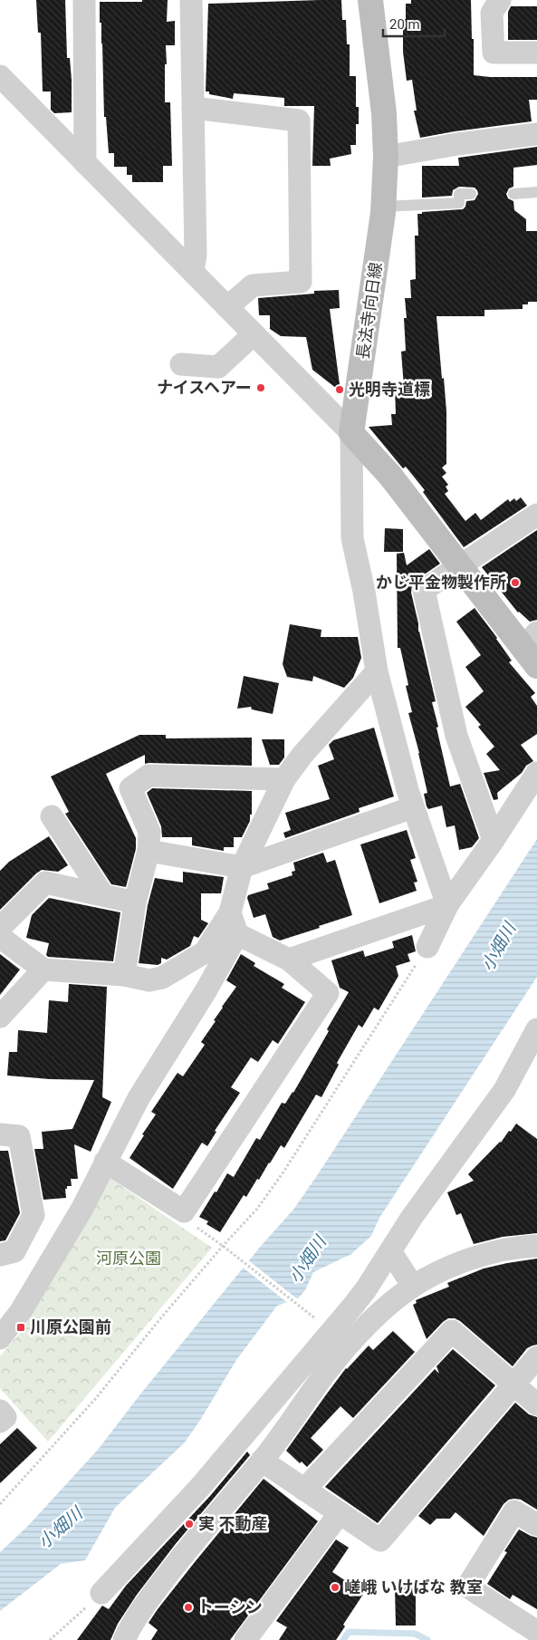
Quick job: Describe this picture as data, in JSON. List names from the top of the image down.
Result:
{
  "streets": {
    "main road": ["長法寺向日線"]
  },
  "water": ["小畑川"],
  "parks": ["河原公園"],
  "places": {
    "other": [
      "ナイスヘアー",
      "光明寺道標",
      "かじ平金物製作所",
      "実 不動産",
      "嵯峨 いけばな 教室",
      "トーシン"
    ],
    "transit": ["川原公園前"]
  },
  "scale_bar": "20 m"
}
